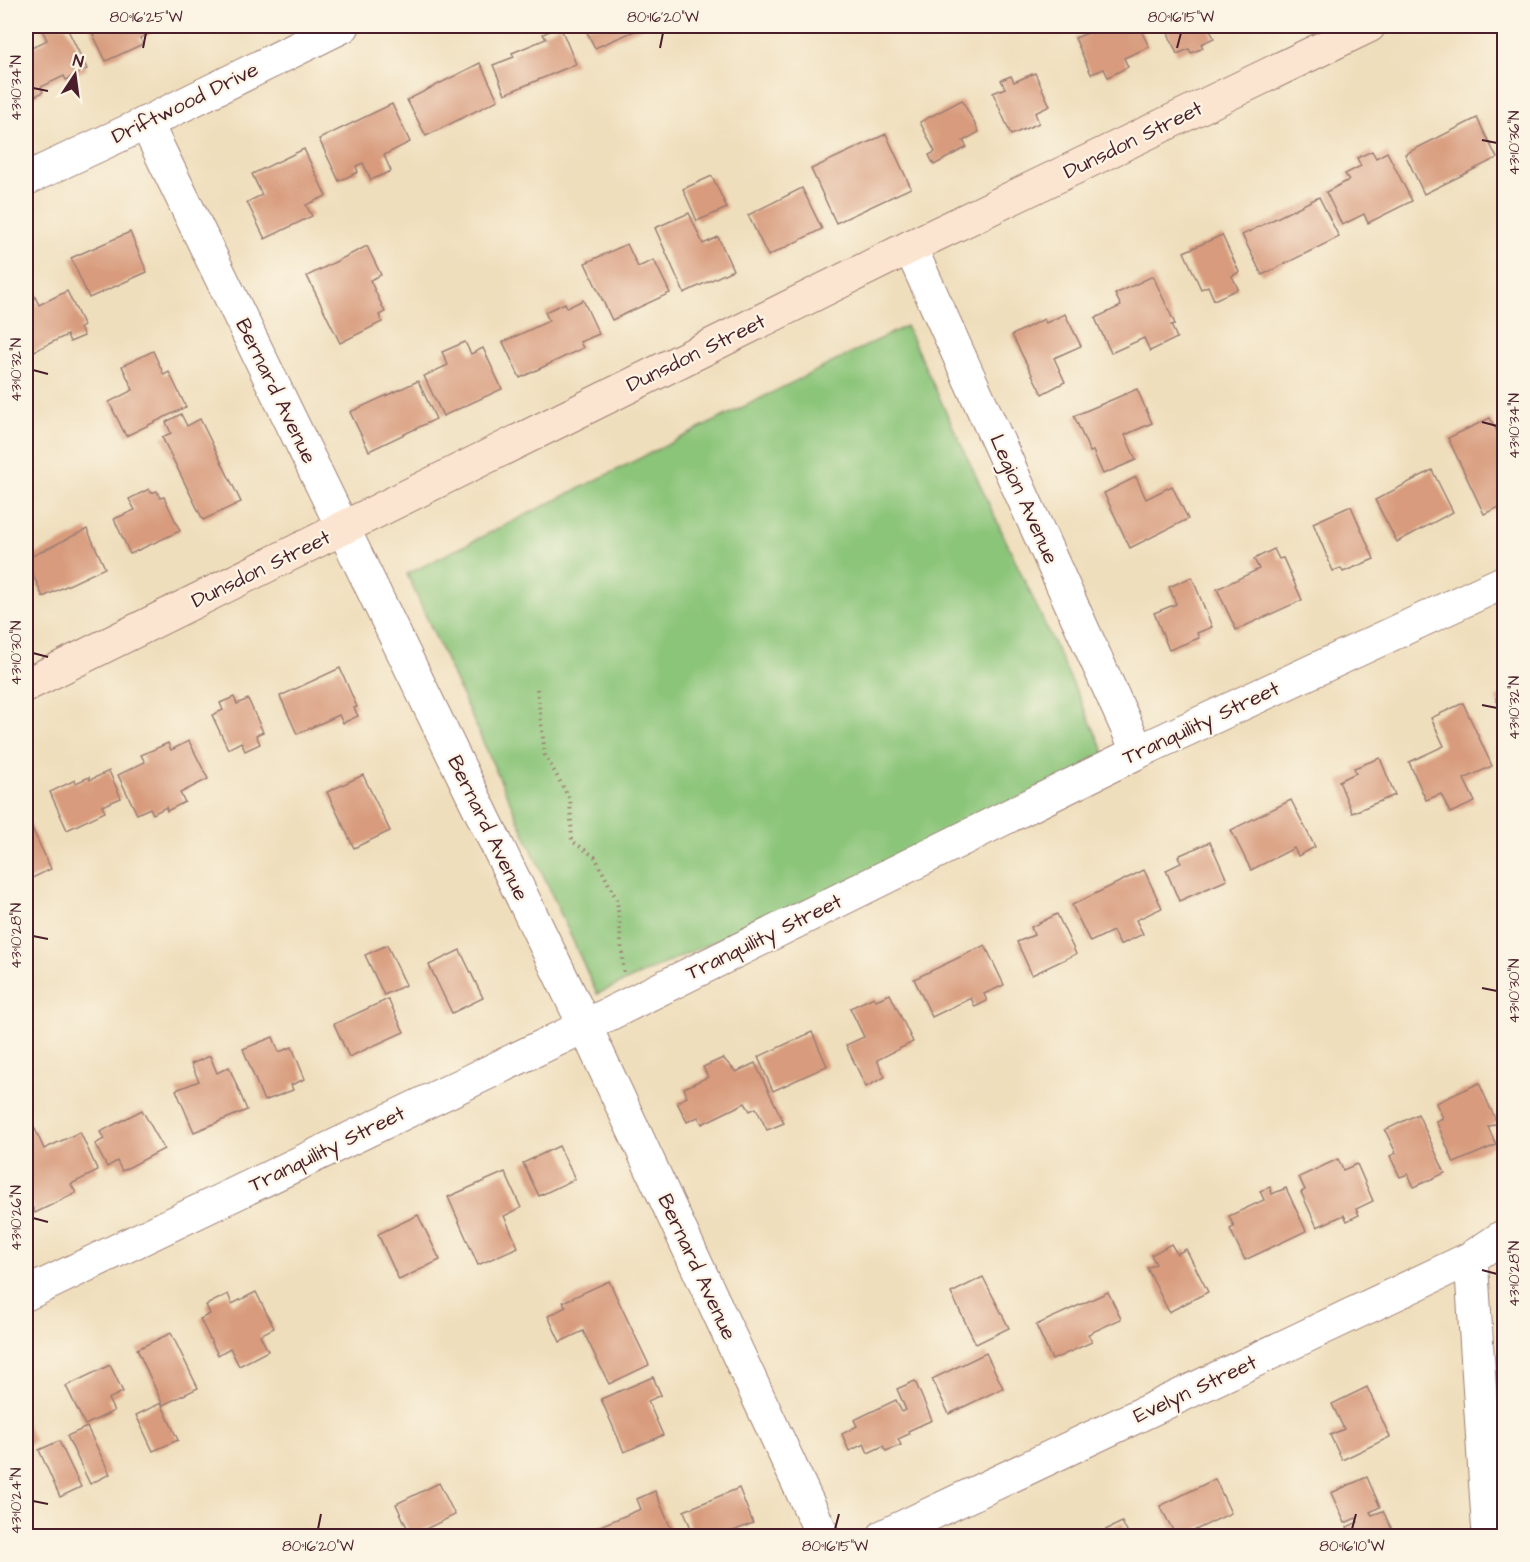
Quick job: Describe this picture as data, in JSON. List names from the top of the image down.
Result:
{
  "streets": {
    "main road": ["Dunsdon Street"],
    "street": [
      "Driftwood Drive",
      "Bernard Avenue",
      "Legion Avenue",
      "Tranquility Street",
      "Evelyn Street"
    ]
  },
  "crossings": [
    ["Driftwood Drive", "Bernard Avenue"],
    ["Dunsdon Street", "Bernard Avenue"],
    ["Dunsdon Street", "Legion Avenue"],
    ["Bernard Avenue", "Tranquility Street"],
    ["Legion Avenue", "Tranquility Street"]
  ],
  "north": "top",
  "coordinates": [
    "80°16'25\"W",
    "80°16'20\"W",
    "80°16'15\"W",
    "43°10'34\"N",
    "43°10'36\"N",
    "43°10'32\"N",
    "43°10'30\"N",
    "43°10'28\"N",
    "43°10'26\"N",
    "43°10'24\"N",
    "80°16'10\"W"
  ]
}
